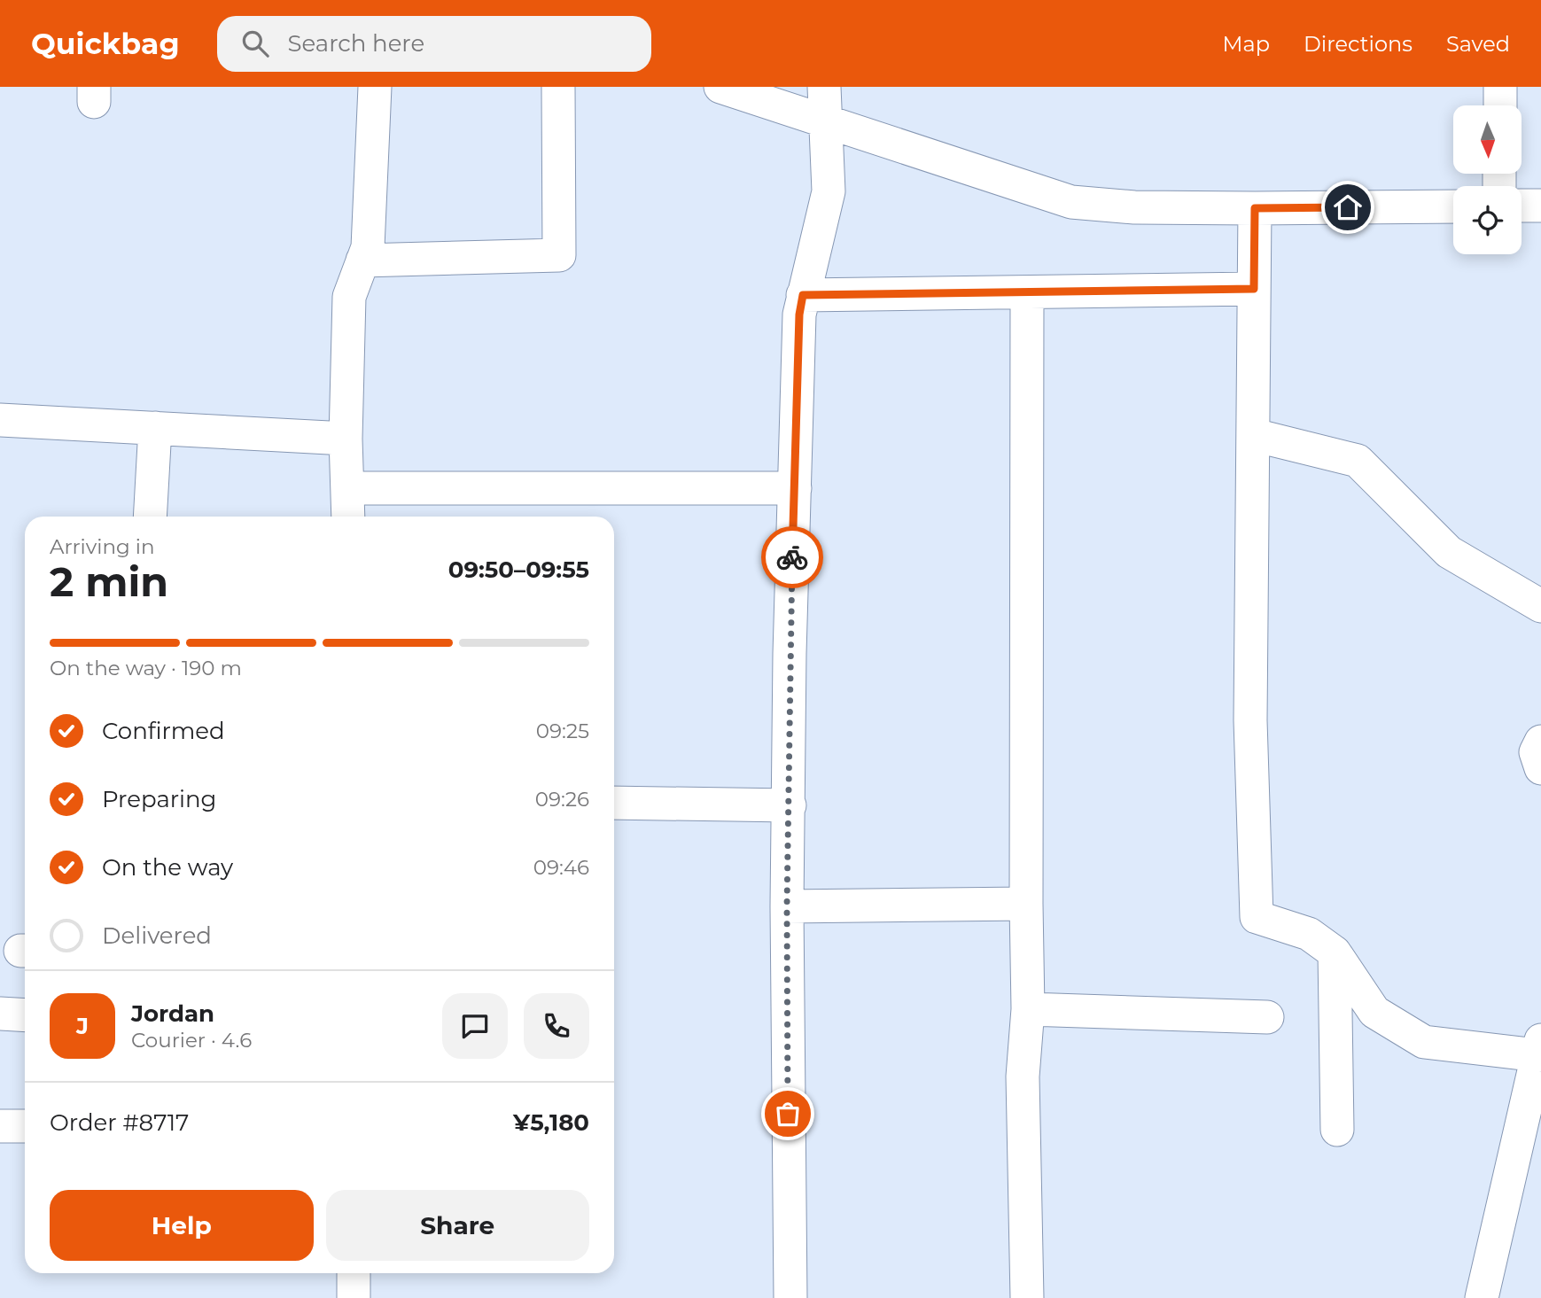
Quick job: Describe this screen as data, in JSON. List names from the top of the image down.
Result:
{
  "north": "bottom",
  "page": {
    "header": "Quickbag",
    "search": "Search here",
    "nav": ["Map", "Directions", "Saved"],
    "heading": ["2 min", "Arriving in", "09:50–09:55"],
    "panel": [
      "Jordan",
      "Courier · 4.6",
      "Order #8717",
      "¥5,180"
    ],
    "bar": "On the way · 190 m",
    "list": [
      ["Confirmed", "09:25"],
      ["Preparing", "09:26"],
      ["On the way", "09:46"],
      "Delivered"
    ],
    "round": "J",
    "buttons": ["Help", "Share"]
  }
}
